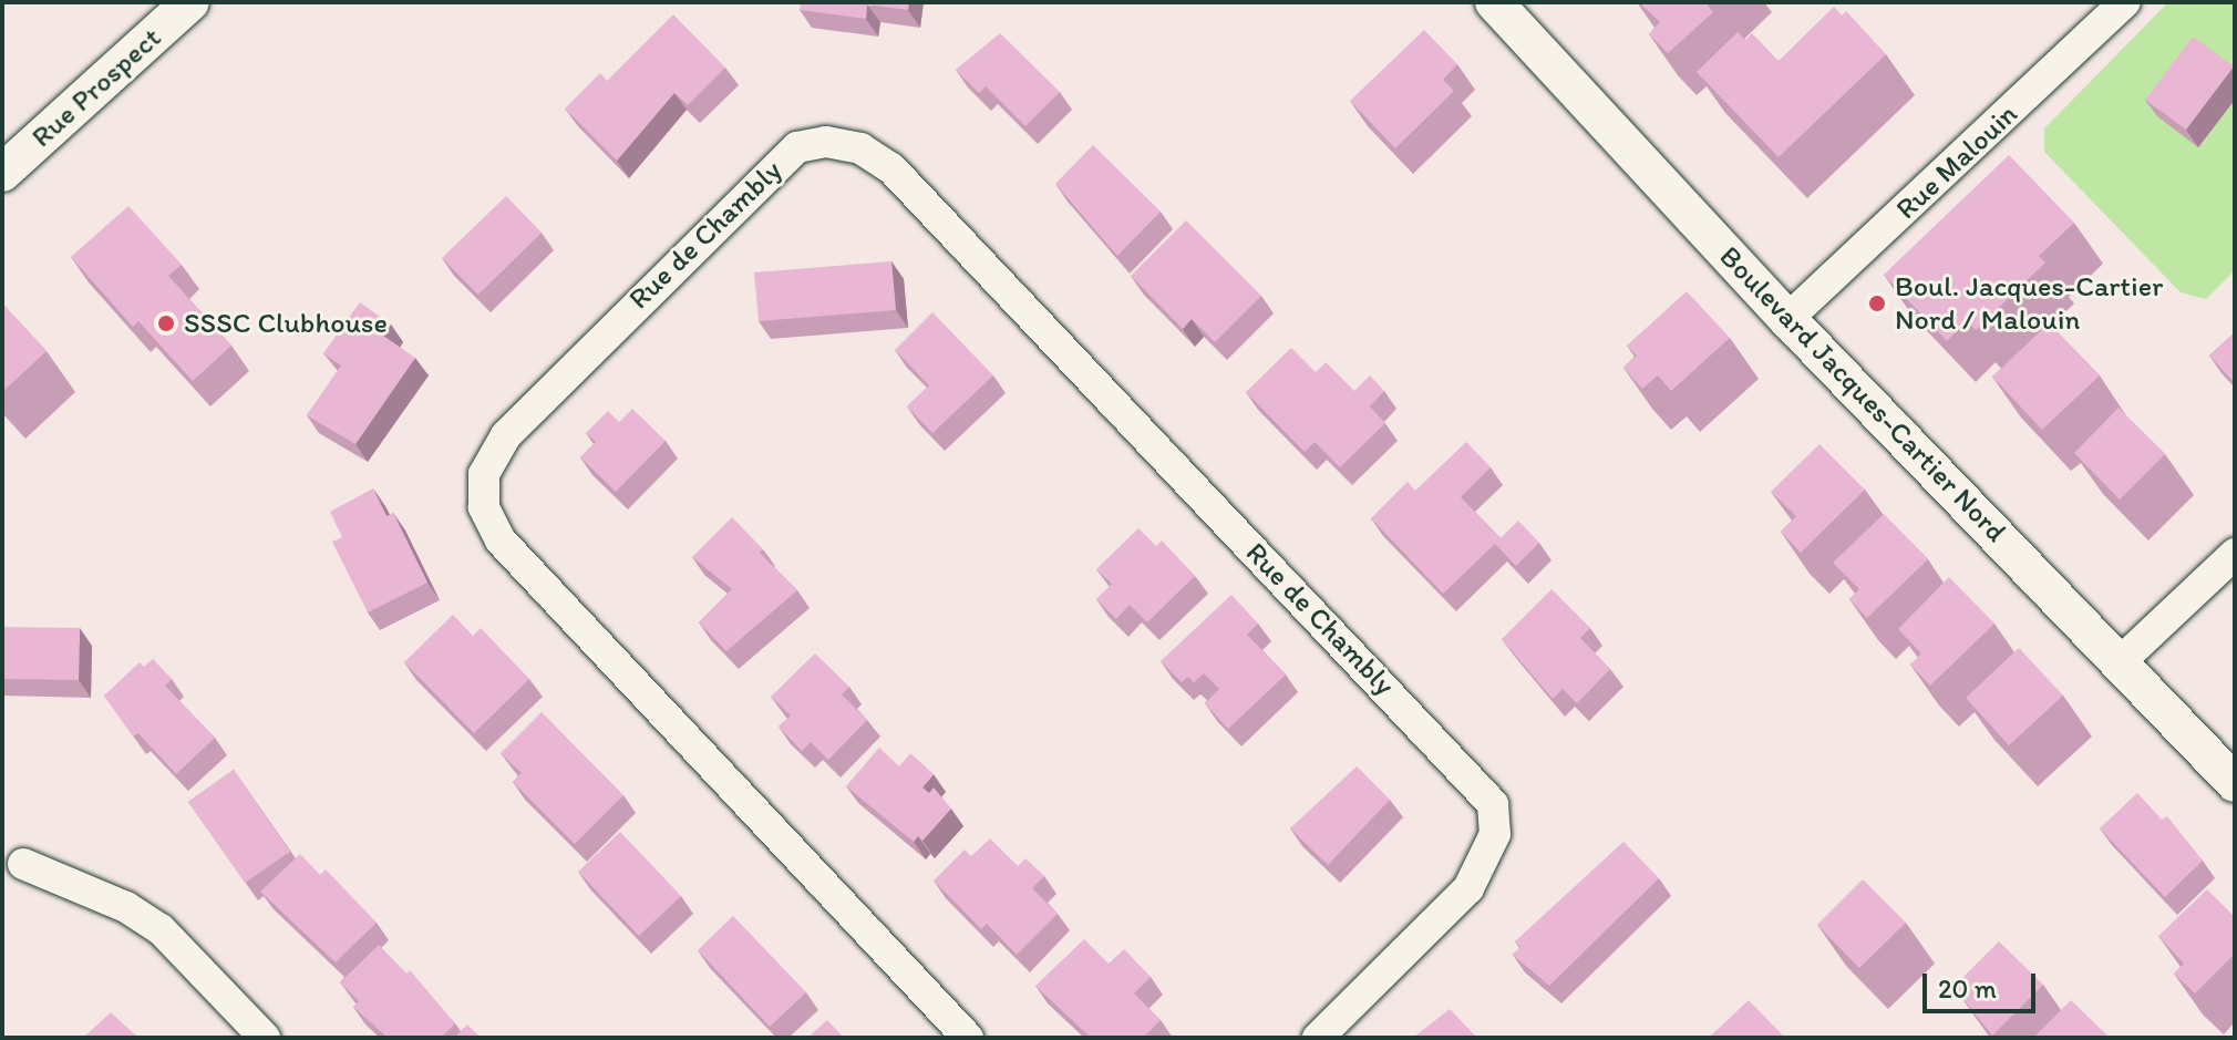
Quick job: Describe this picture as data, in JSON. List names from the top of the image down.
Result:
{
  "streets": {
    "street": [
      "Rue Prospect",
      "Rue Malouin",
      "Rue de Chambly",
      "Boulevard Jacques-Cartier Nord"
    ]
  },
  "crossings": [
    ["Rue Malouin", "Boulevard Jacques-Cartier Nord"]
  ],
  "places": ["Boul. Jacques-Cartier Nord / Malouin", "SSSC Clubhouse"],
  "scale_bar": "20 m"
}
